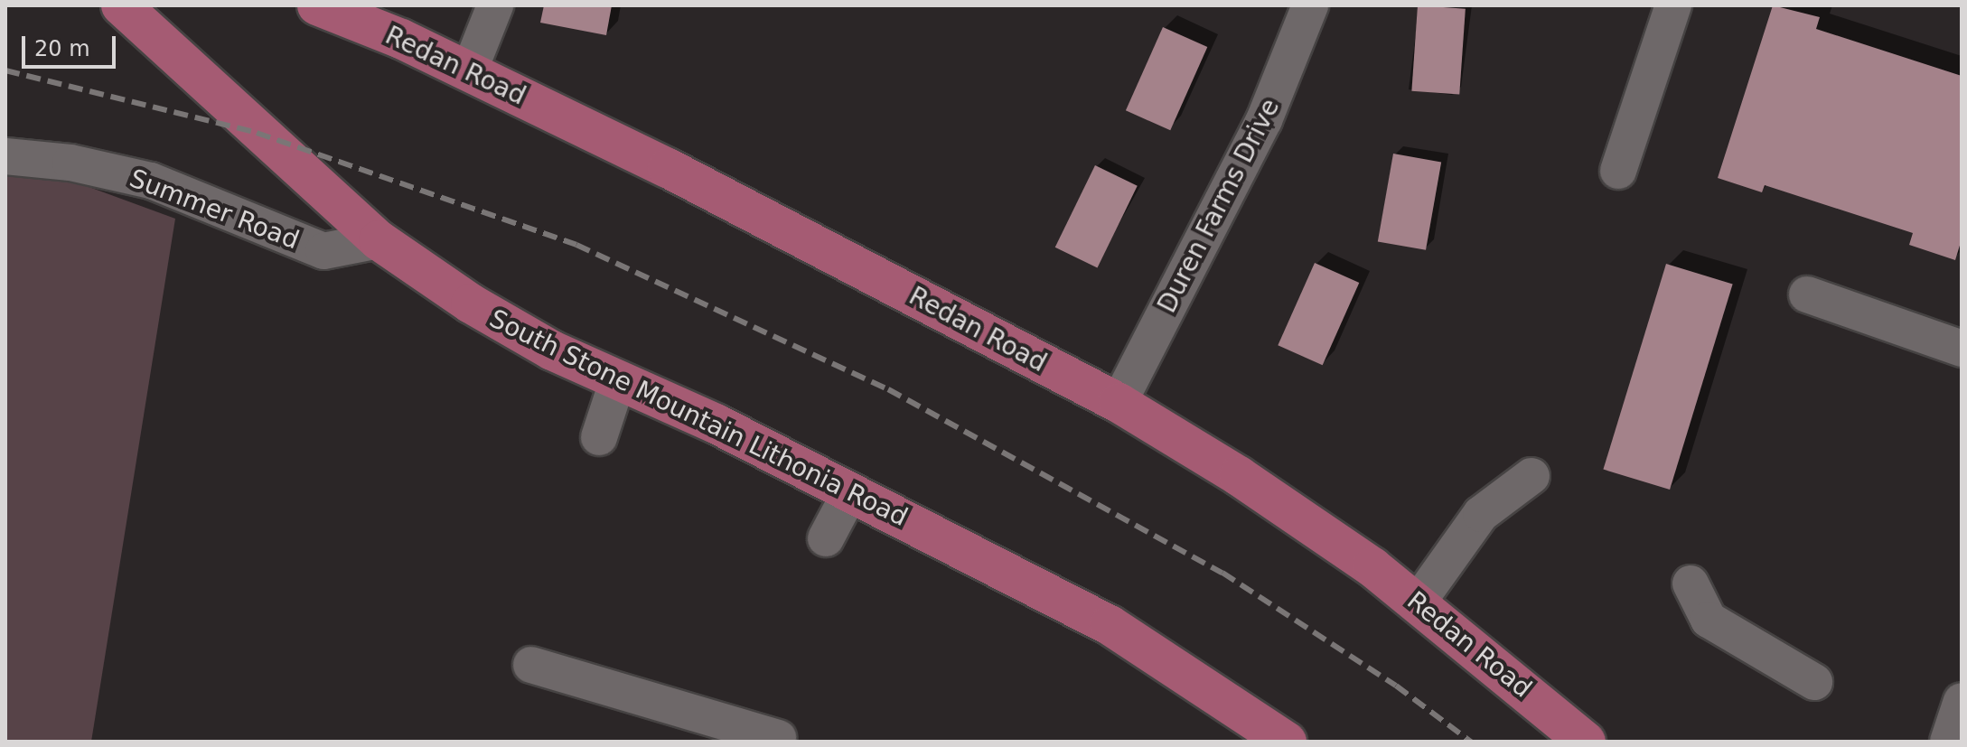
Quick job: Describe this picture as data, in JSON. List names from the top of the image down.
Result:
{
  "streets": {
    "main road": ["Redan Road", "South Stone Mountain Lithonia Road"],
    "street": ["Duren Farms Drive", "Summer Road"]
  },
  "crossings": [
    ["Redan Road", "Duren Farms Drive"],
    ["Summer Road", "South Stone Mountain Lithonia Road"]
  ],
  "scale_bar": "20 m"
}
